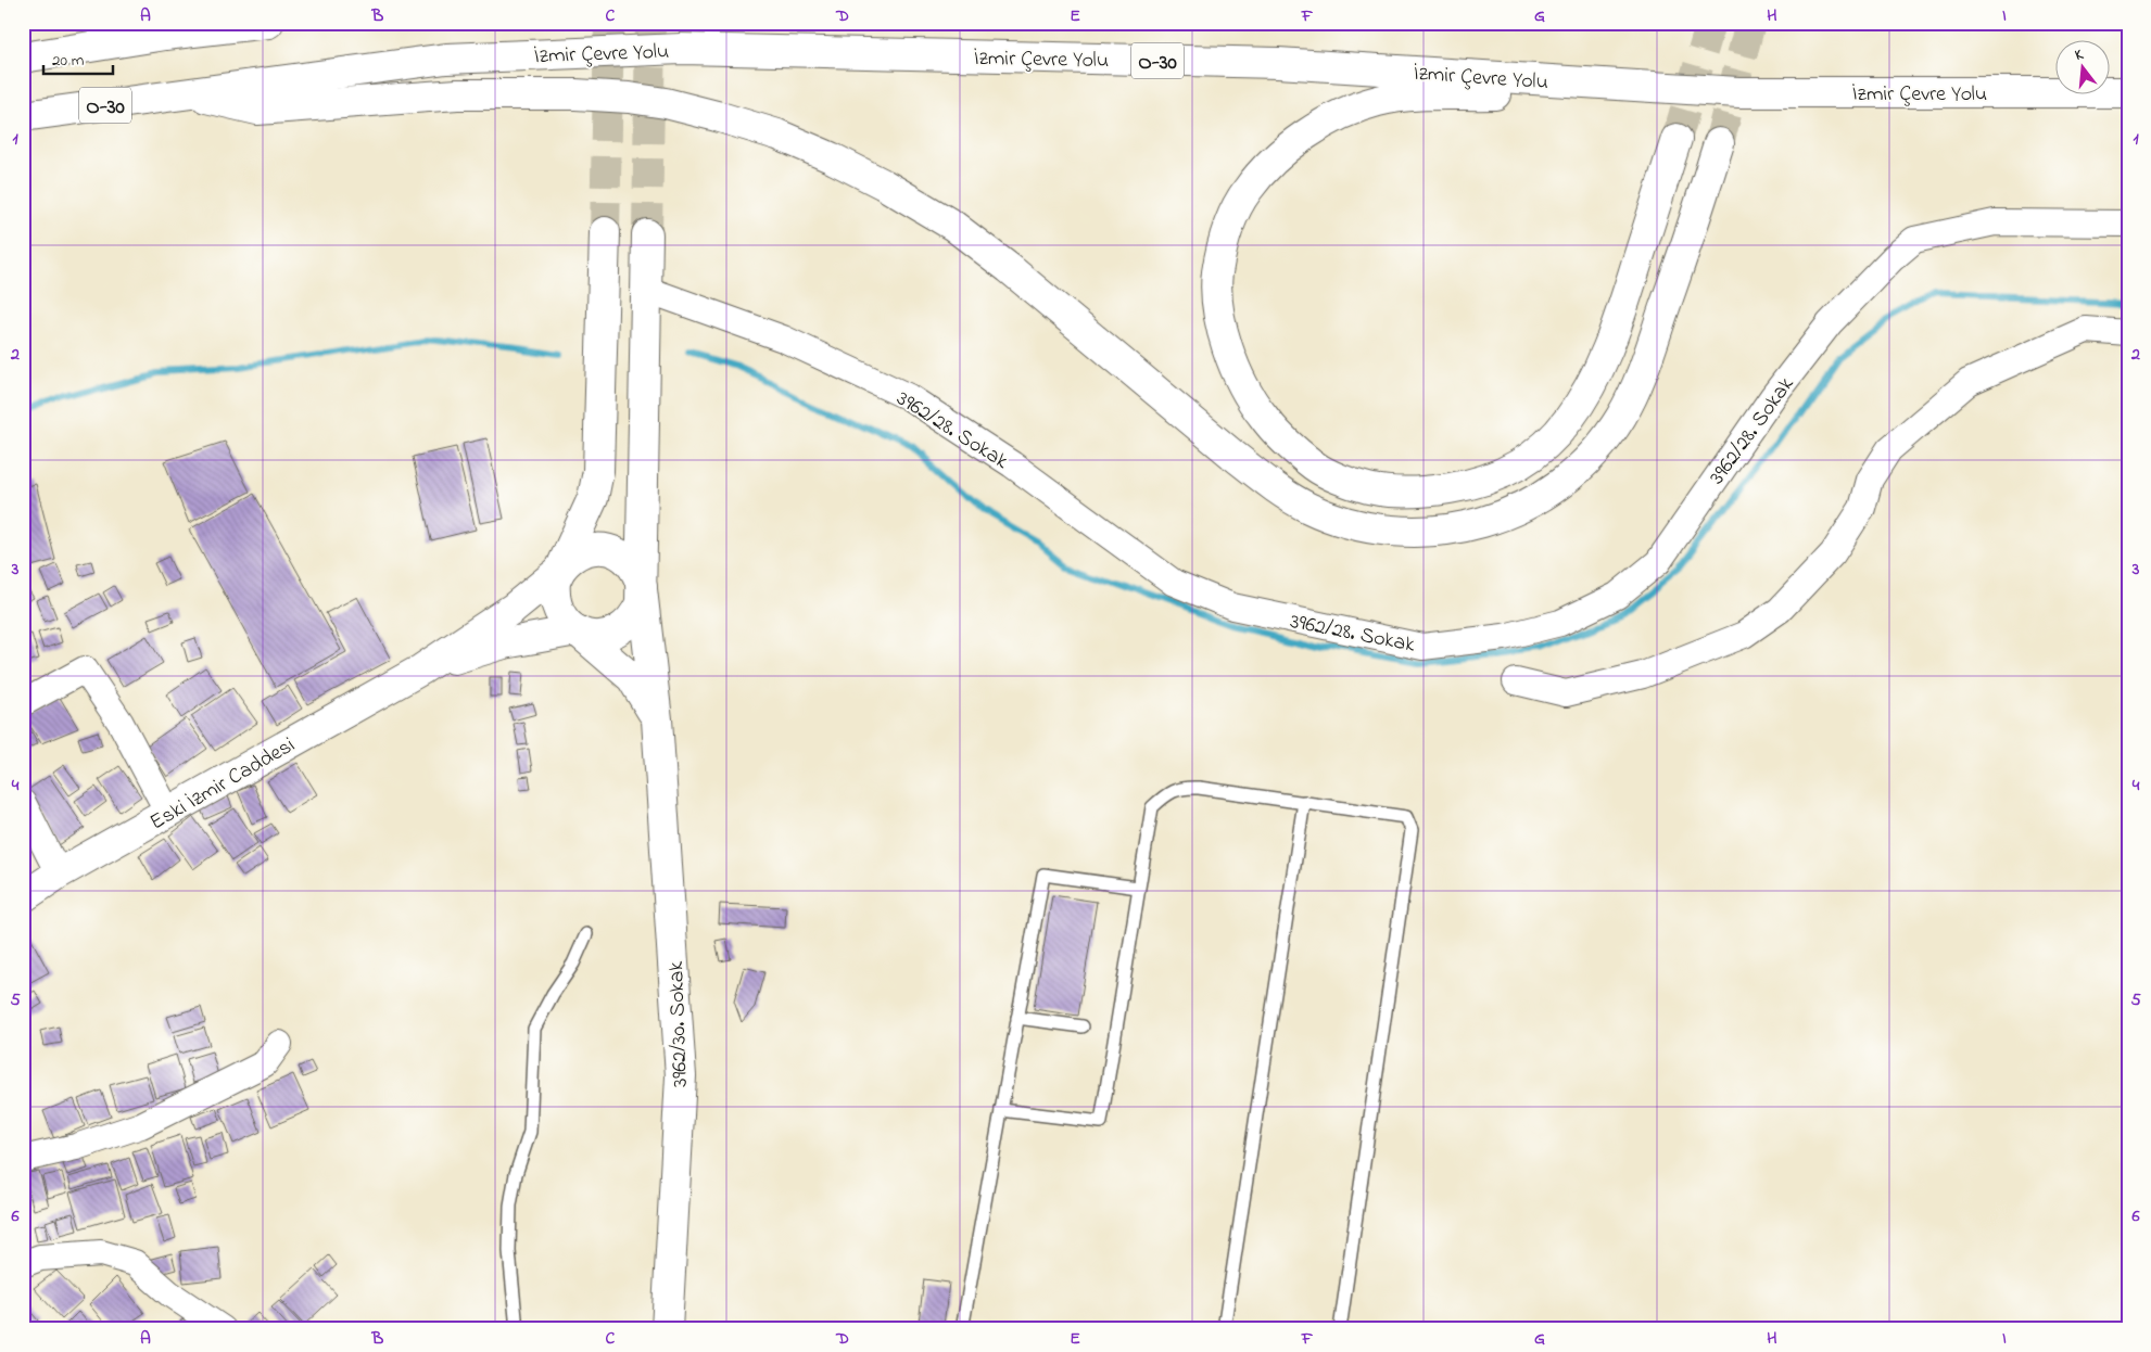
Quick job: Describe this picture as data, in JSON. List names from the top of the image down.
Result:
{
  "streets": {
    "main road": [
      "İzmir Çevre Yolu",
      "O-30",
      "Eski İzmir Caddesi",
      "3962/30. Sokak"
    ],
    "street": ["3962/28. Sokak"]
  },
  "crossings": [
    ["Eski İzmir Caddesi", "3962/30. Sokak"]
  ],
  "scale_bar": "20 m",
  "north": "top",
  "grid": {
    "columns": [
      "A",
      "B",
      "C",
      "D",
      "E",
      "F",
      "G",
      "H",
      "I"
    ],
    "rows": [
      "1",
      "2",
      "3",
      "4",
      "5",
      "6"
    ]
  }
}
